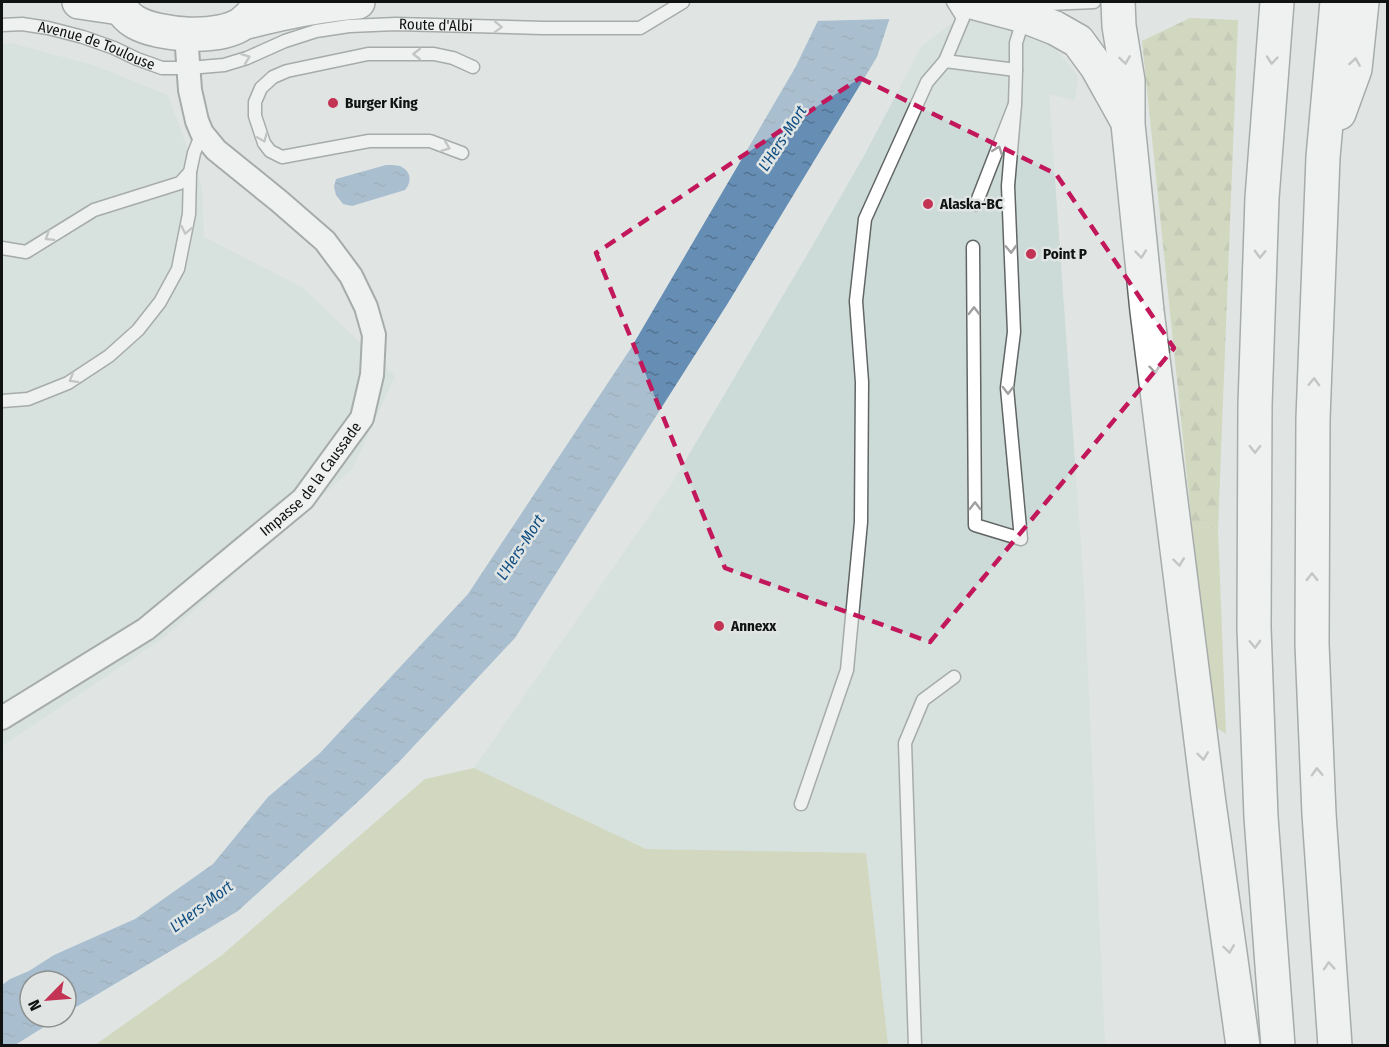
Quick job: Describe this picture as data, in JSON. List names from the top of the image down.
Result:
{
  "streets": {
    "street": ["Impasse de la Caussade"],
    "lane": ["Route d'Albi", "Avenue de Toulouse"]
  },
  "crossings": [
    ["Route d'Albi", "Avenue de Toulouse"],
    ["Route d'Albi", "Impasse de la Caussade"],
    ["Avenue de Toulouse", "Impasse de la Caussade"]
  ],
  "one_way": ["Route d'Albi"],
  "water": ["L'Hers-Mort"],
  "places": [
    "Burger King",
    "Alaska-BC",
    "Point P",
    "Annexx"
  ],
  "north": "bottom left"
}
